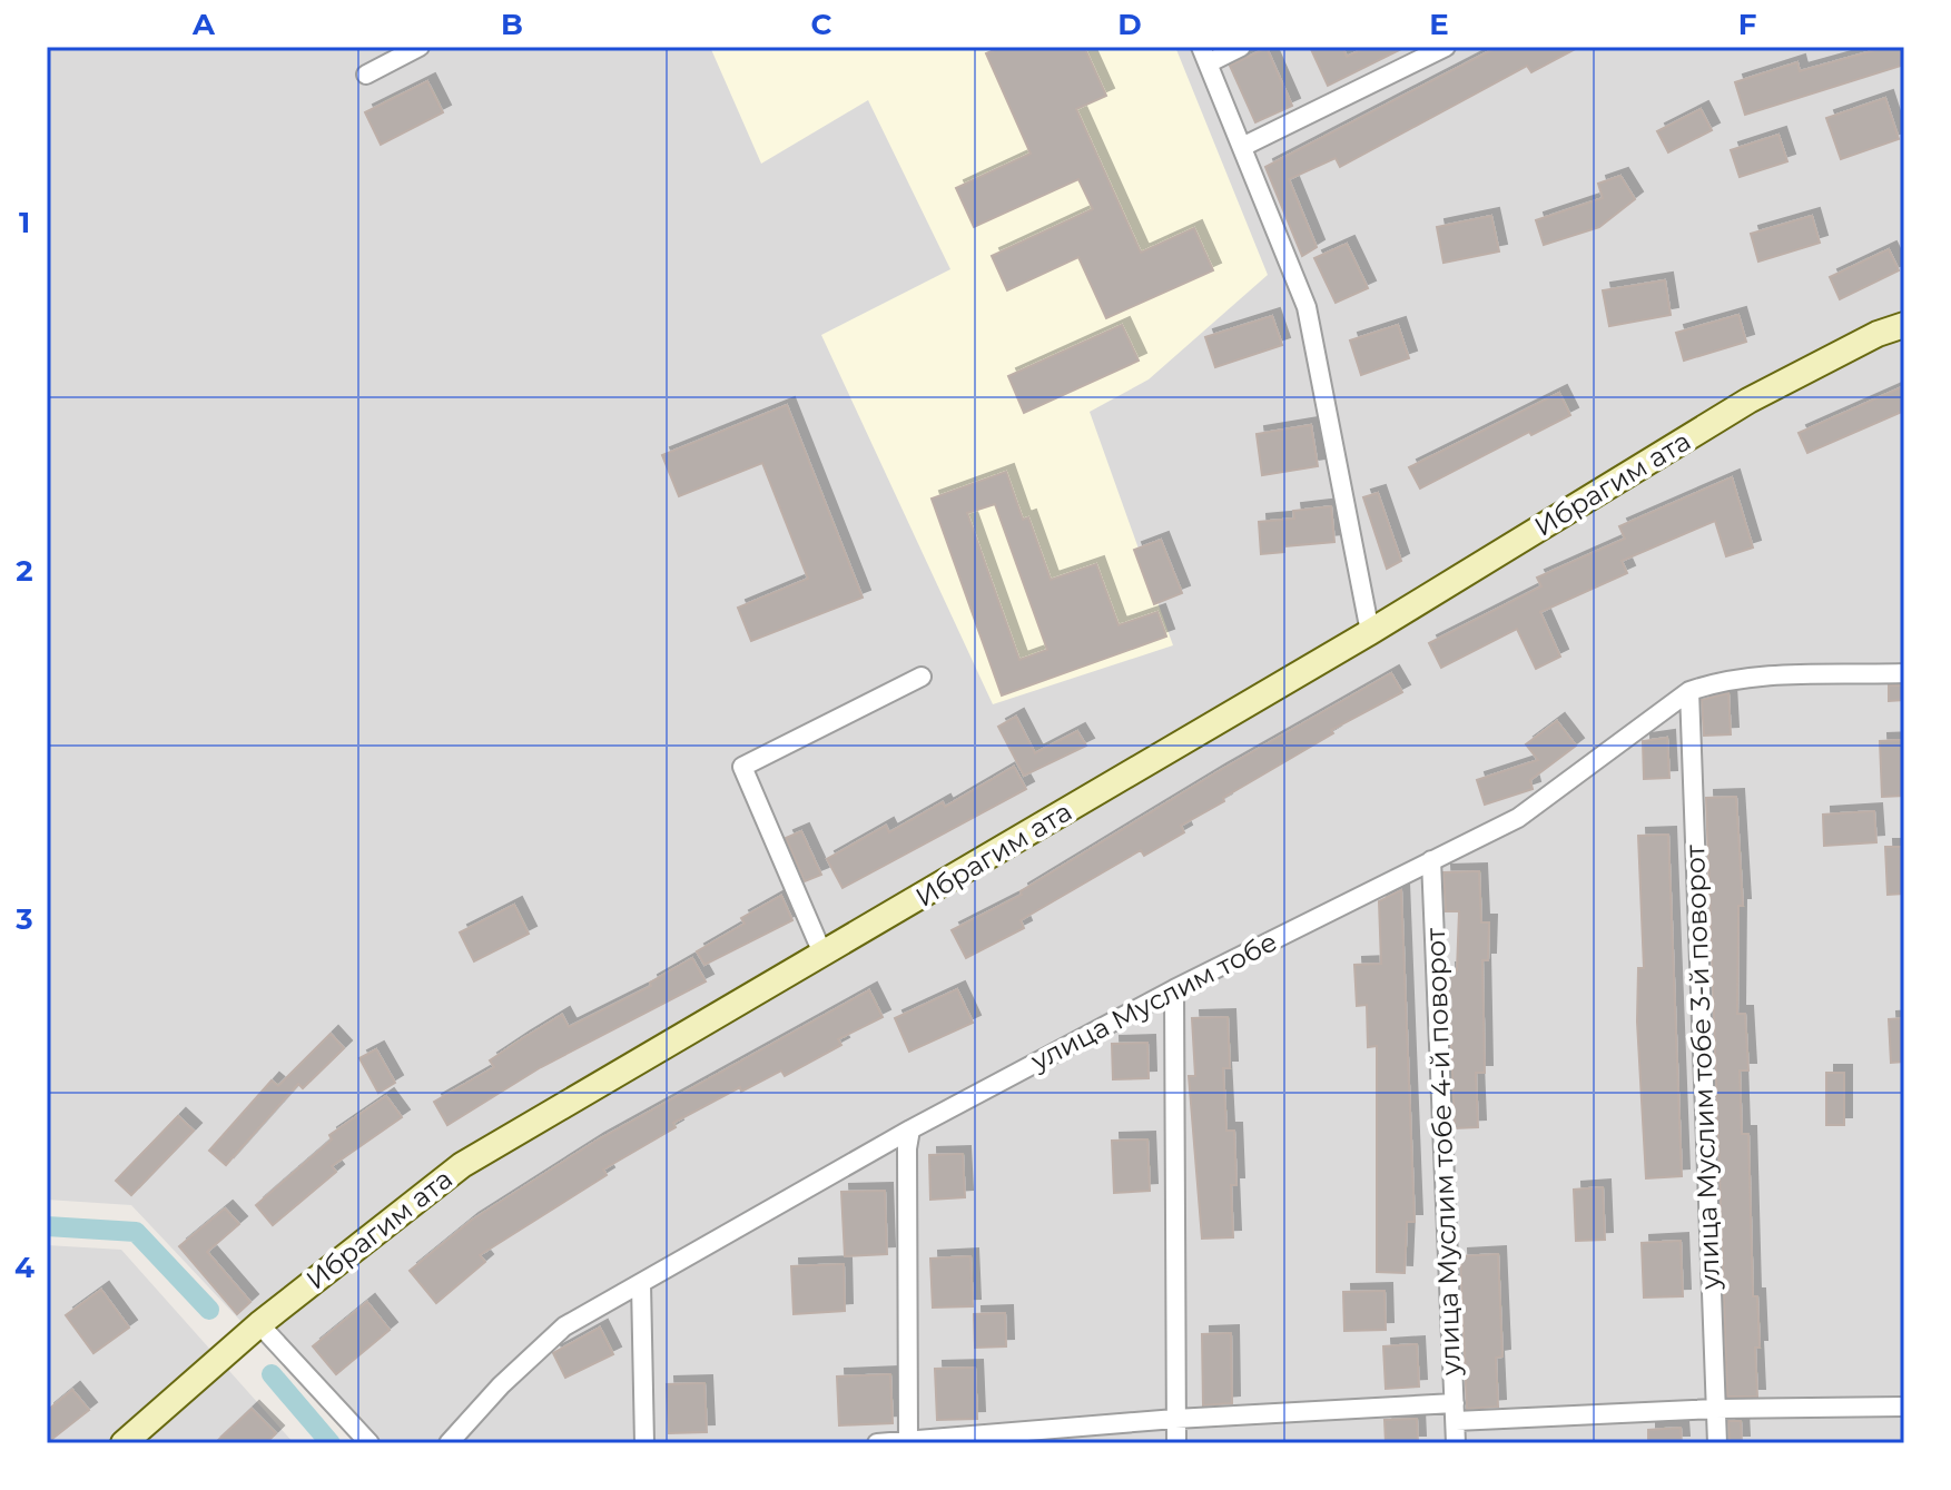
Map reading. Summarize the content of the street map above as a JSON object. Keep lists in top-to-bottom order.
{
  "streets": {
    "street": [
      "Ибрагим ата",
      "улица Муслим тобе",
      "улица Муслим тобе 3-й поворот",
      "улица Муслим тобе 4-й поворот"
    ]
  },
  "crossings": [
    ["улица Муслим тобе", "улица Муслим тобе 3-й поворот"],
    ["улица Муслим тобе", "улица Муслим тобе 4-й поворот"]
  ],
  "grid": {
    "columns": [
      "A",
      "B",
      "C",
      "D",
      "E",
      "F"
    ],
    "rows": [
      "1",
      "2",
      "3",
      "4"
    ]
  }
}
